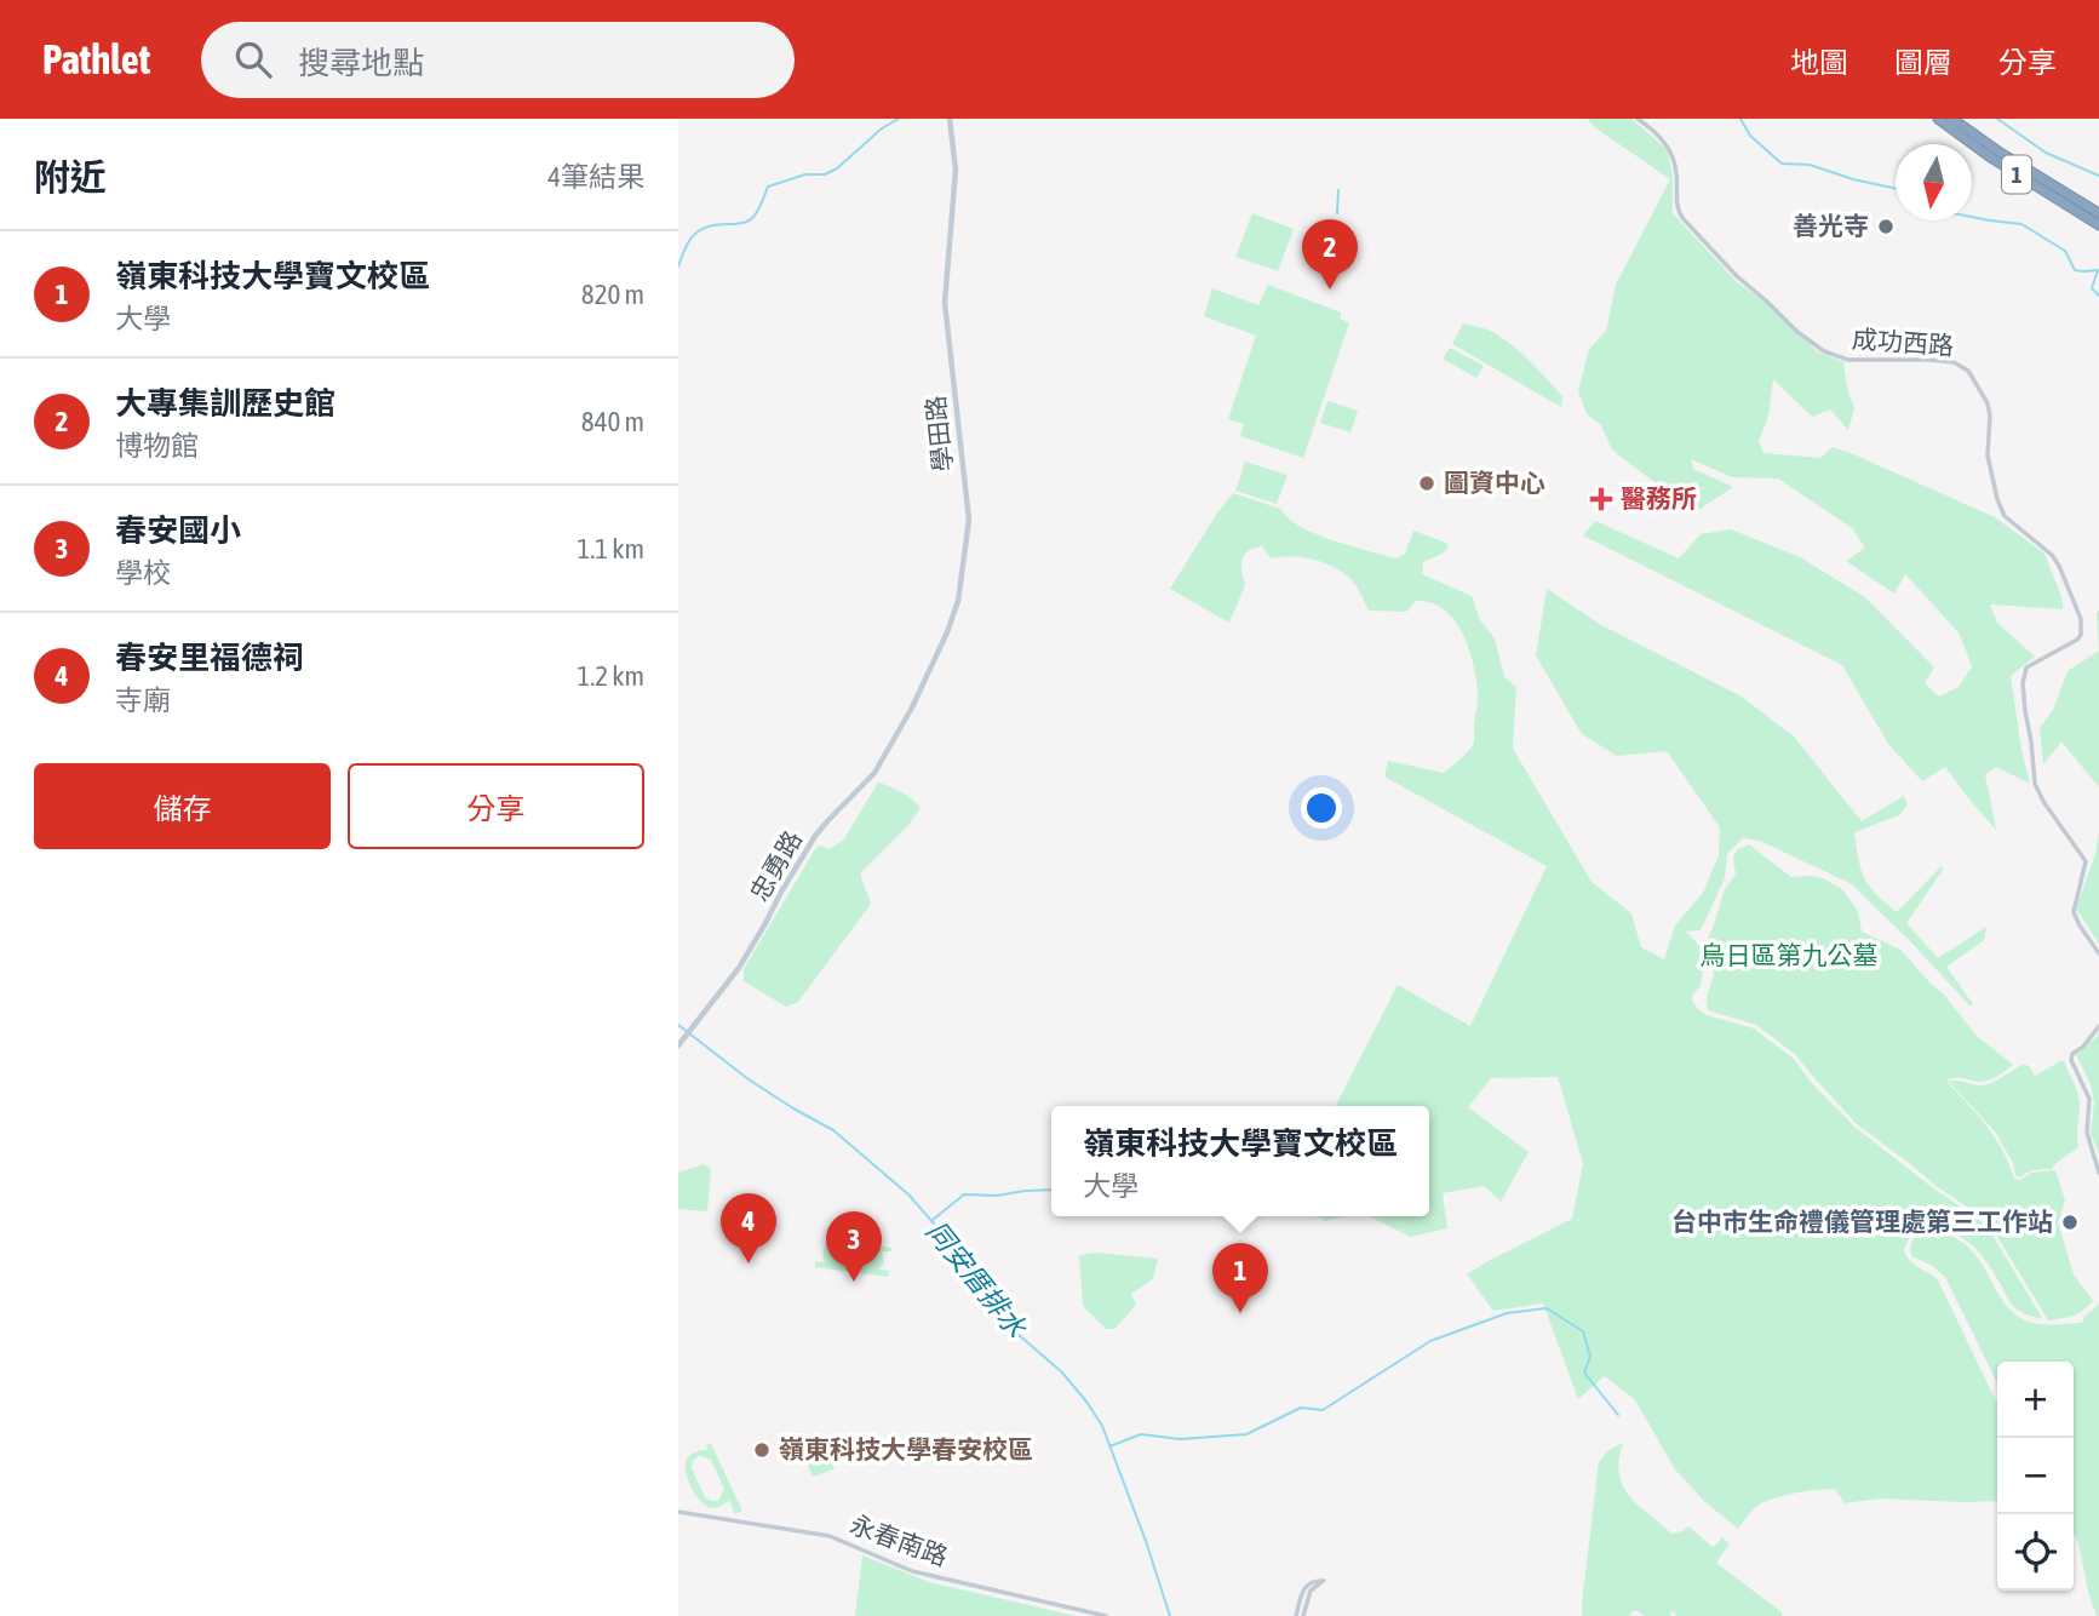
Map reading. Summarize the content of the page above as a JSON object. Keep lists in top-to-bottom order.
{
  "streets": {
    "highway": ["1"],
    "main road": ["學田路", "忠勇路"],
    "street": ["成功西路", "永春南路"]
  },
  "crossings": [
    ["學田路", "忠勇路"]
  ],
  "water": ["同安厝排水"],
  "parks": ["烏日區第九公墓"],
  "places": {
    "other": [
      "善光寺",
      "圖資中心",
      "台中市生命禮儀管理處第三工作站",
      "嶺東科技大學春安校區"
    ],
    "health": ["醫務所"]
  },
  "north": "bottom",
  "page": {
    "header": "Pathlet",
    "search": "搜尋地點",
    "nav": ["地圖", "圖層", "分享"],
    "heading": ["附近", "4筆結果"],
    "pins": [
      "2",
      "4",
      "3",
      "1"
    ],
    "list": [
      {
        "mark": "1",
        "name": "嶺東科技大學寶文校區",
        "note": "大學",
        "value": "820 m"
      },
      {
        "mark": "2",
        "name": "大專集訓歷史館",
        "note": "博物館",
        "value": "840 m"
      },
      {
        "mark": "3",
        "name": "春安國小",
        "note": "學校",
        "value": "1.1 km"
      },
      {
        "mark": "4",
        "name": "春安里福德祠",
        "note": "寺廟",
        "value": "1.2 km"
      }
    ],
    "buttons": ["儲存", "分享"],
    "popup": ["嶺東科技大學寶文校區", "大學"],
    "map_buttons": ["+", "−"]
  }
}
